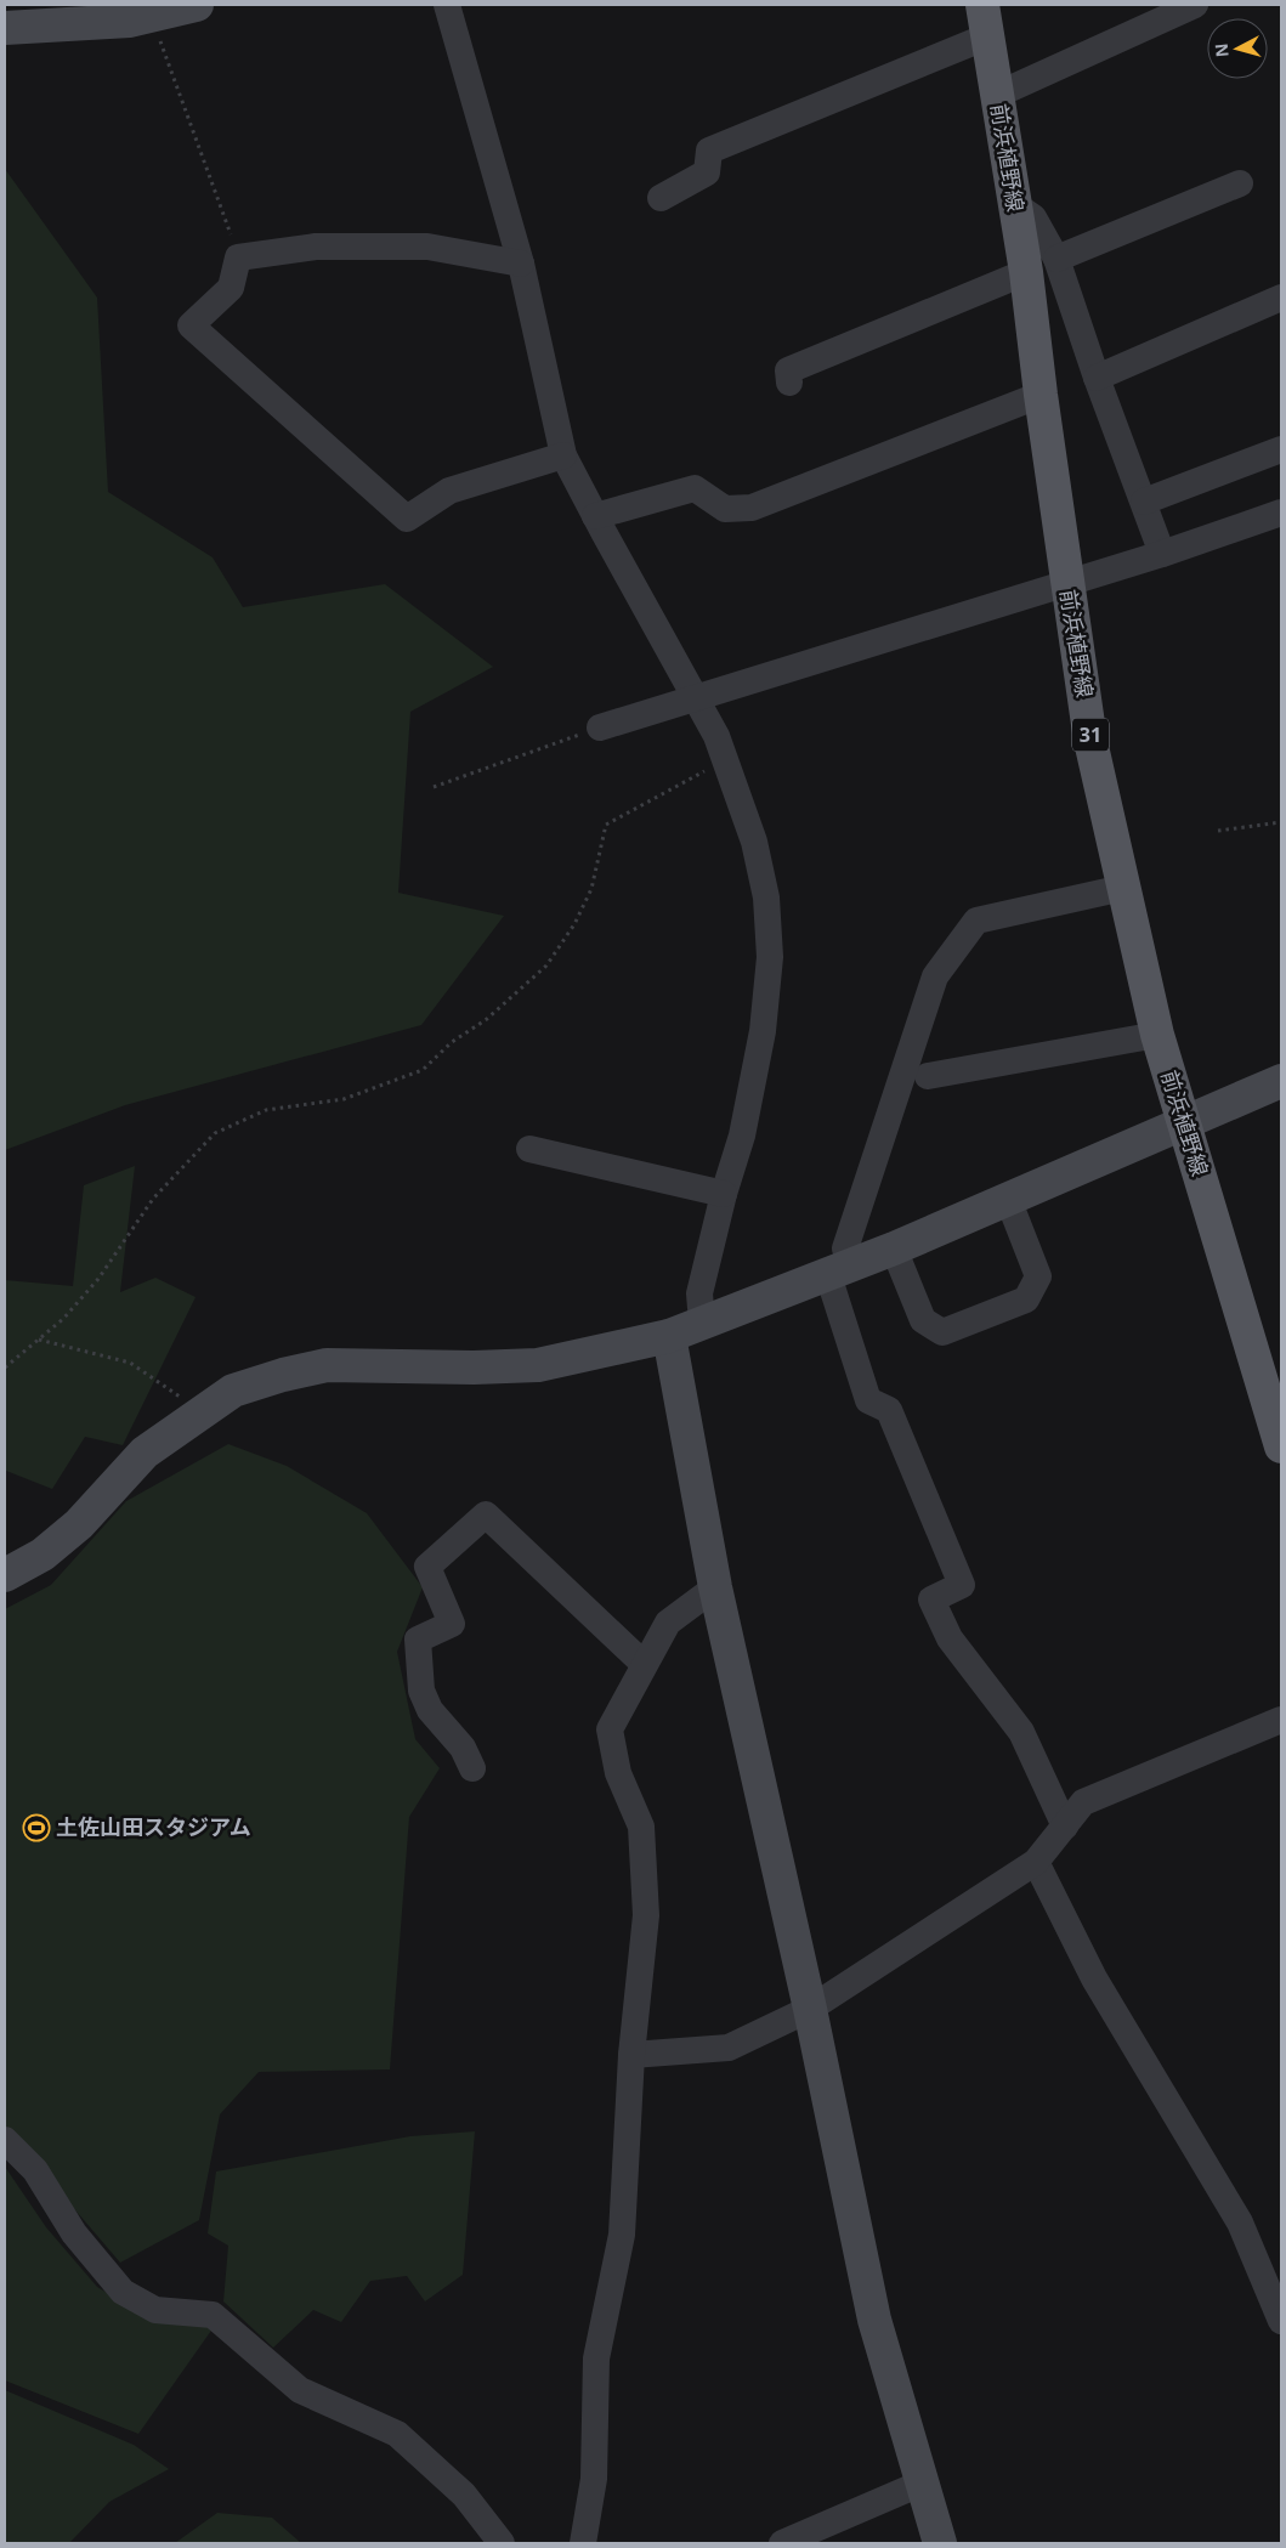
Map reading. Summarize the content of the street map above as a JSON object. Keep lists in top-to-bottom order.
{
  "streets": {
    "main road": ["前浜植野線", "31"]
  },
  "places": {
    "sports": ["土佐山田スタジアム"]
  },
  "north": "left"
}
